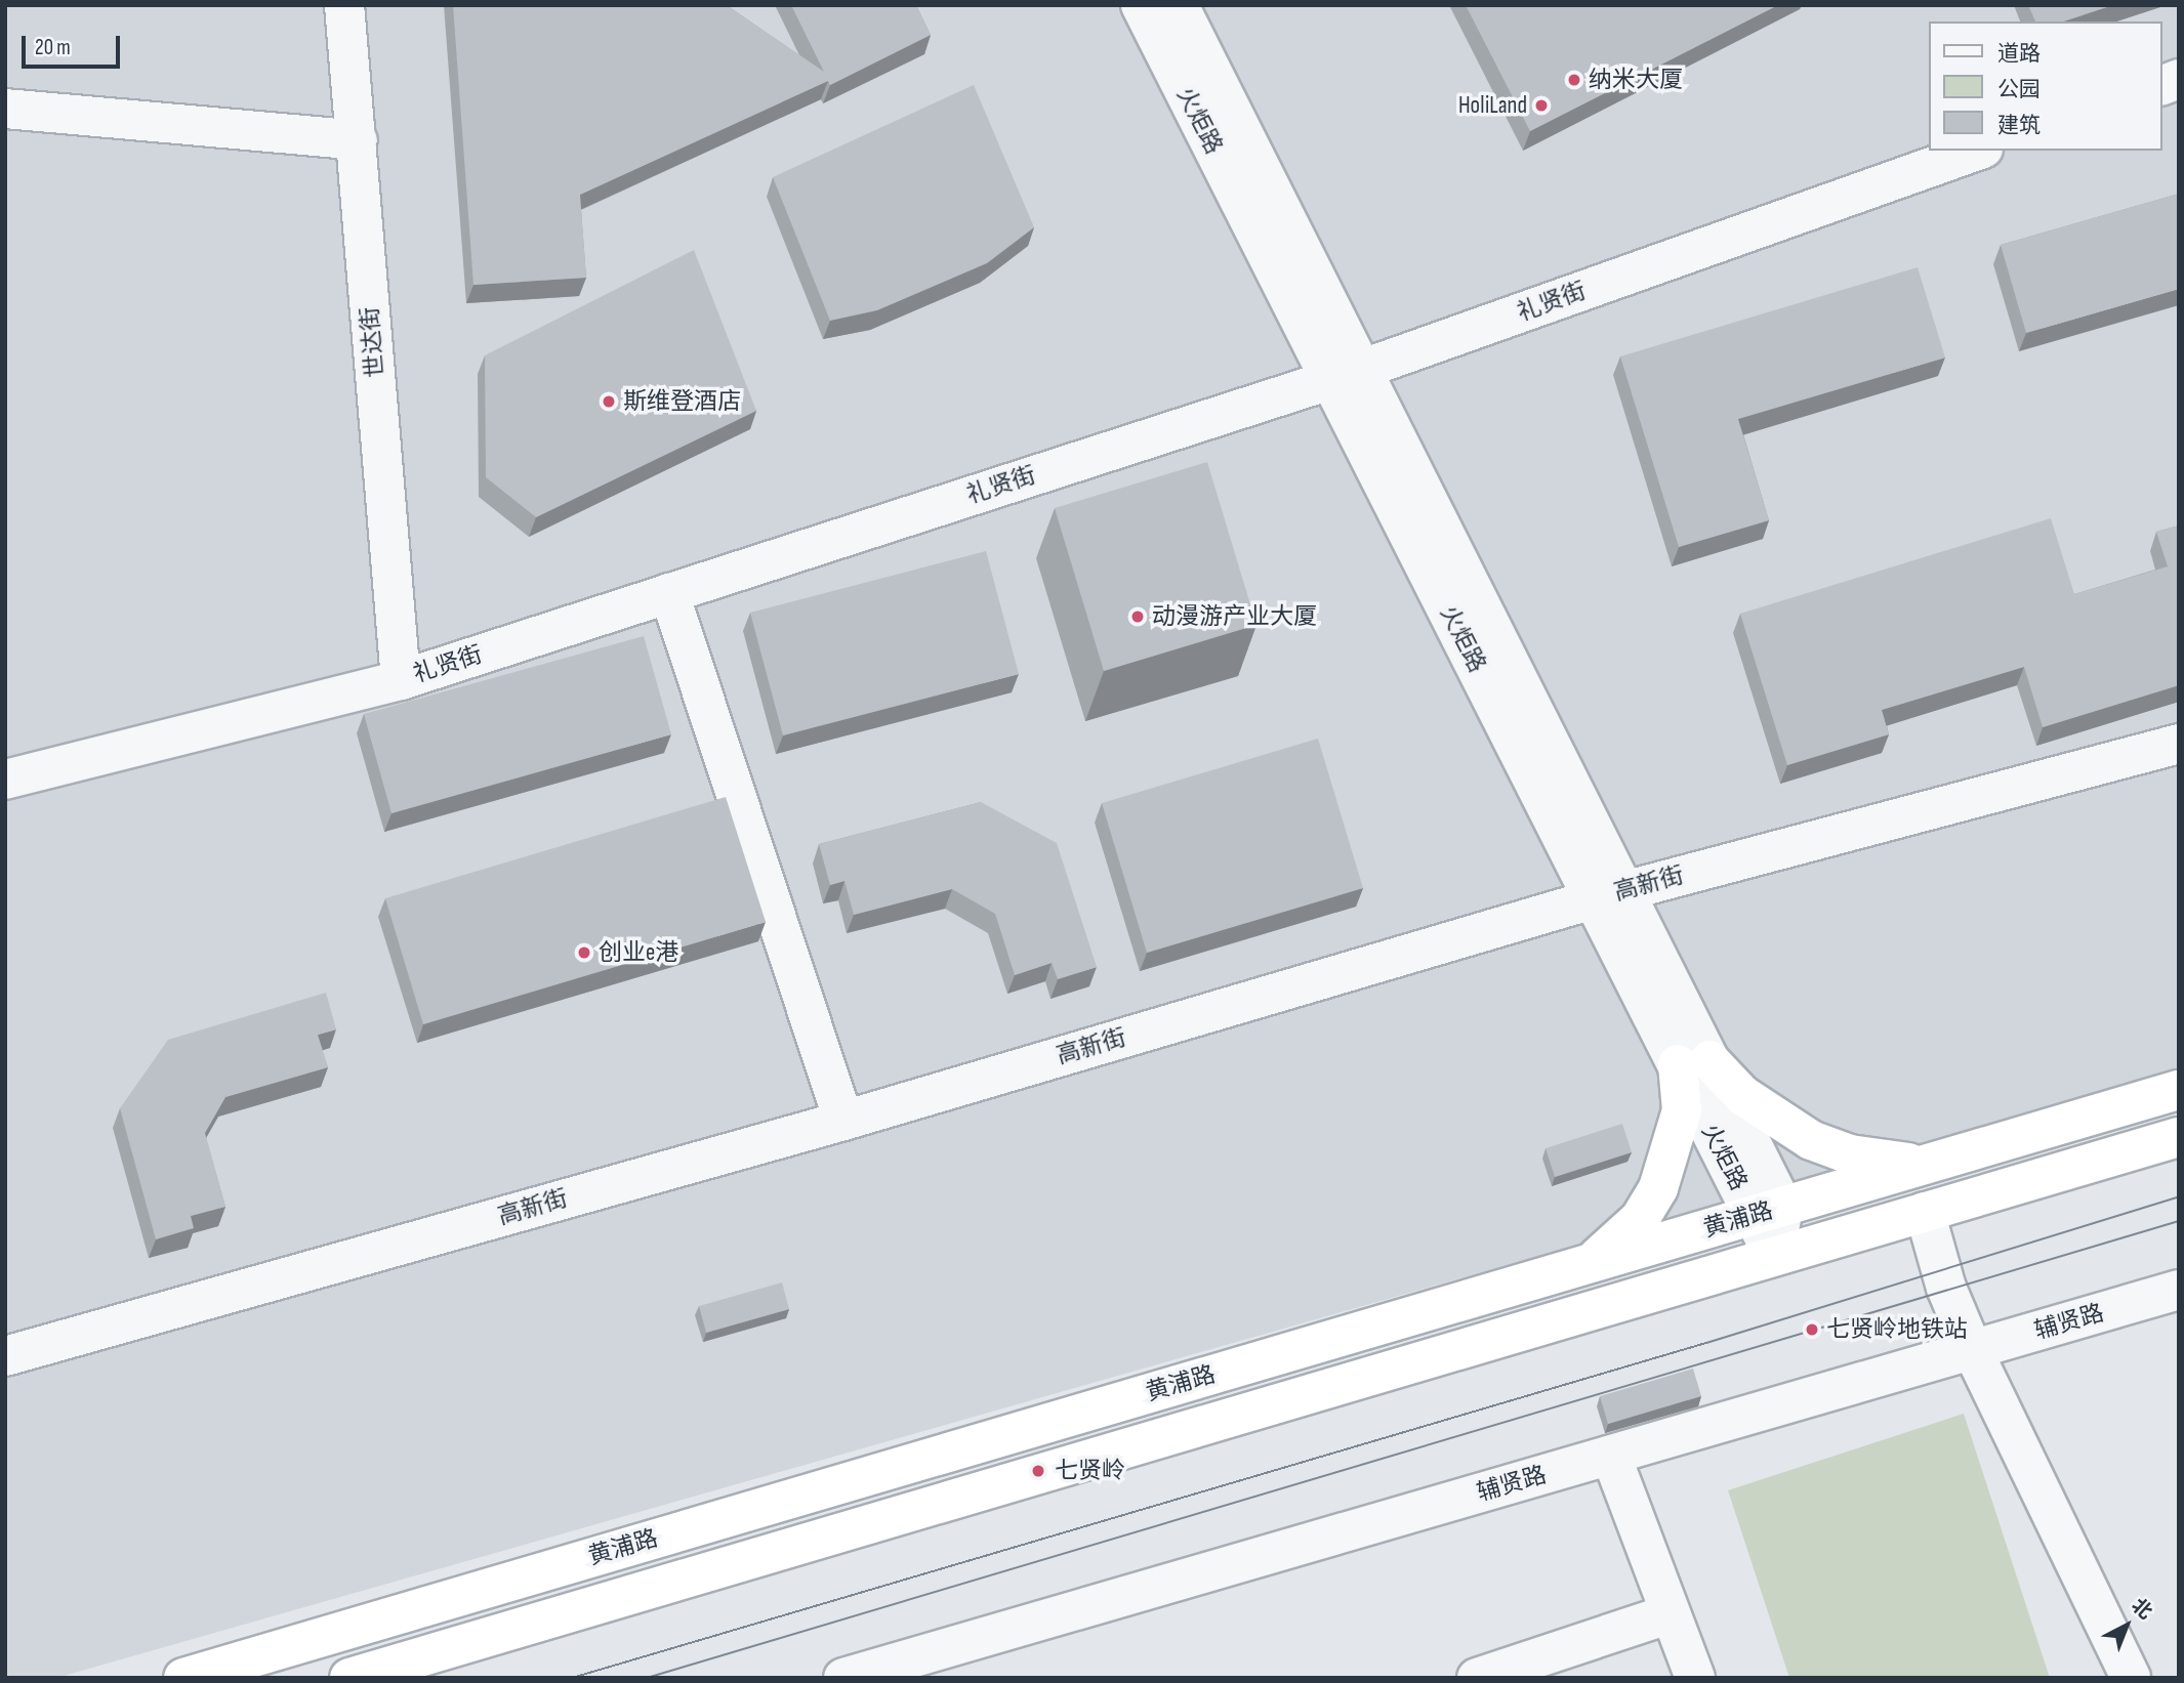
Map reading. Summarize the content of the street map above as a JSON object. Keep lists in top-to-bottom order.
{
  "streets": {
    "highway": ["黄浦路"],
    "street": [
      "火炬路",
      "礼贤街",
      "世达街",
      "高新街",
      "辅贤路"
    ]
  },
  "crossings": [
    ["火炬路", "礼贤街"],
    ["火炬路", "高新街"],
    ["火炬路", "黄浦路"],
    ["礼贤街", "世达街"]
  ],
  "places": [
    "纳米大厦",
    "HoliLand",
    "斯维登酒店",
    "动漫游产业大厦",
    "创业e港",
    "七贤岭地铁站",
    "七贤岭"
  ],
  "legend": ["道路", "公园", "建筑"],
  "scale_bar": "20 m",
  "north": "top right"
}
